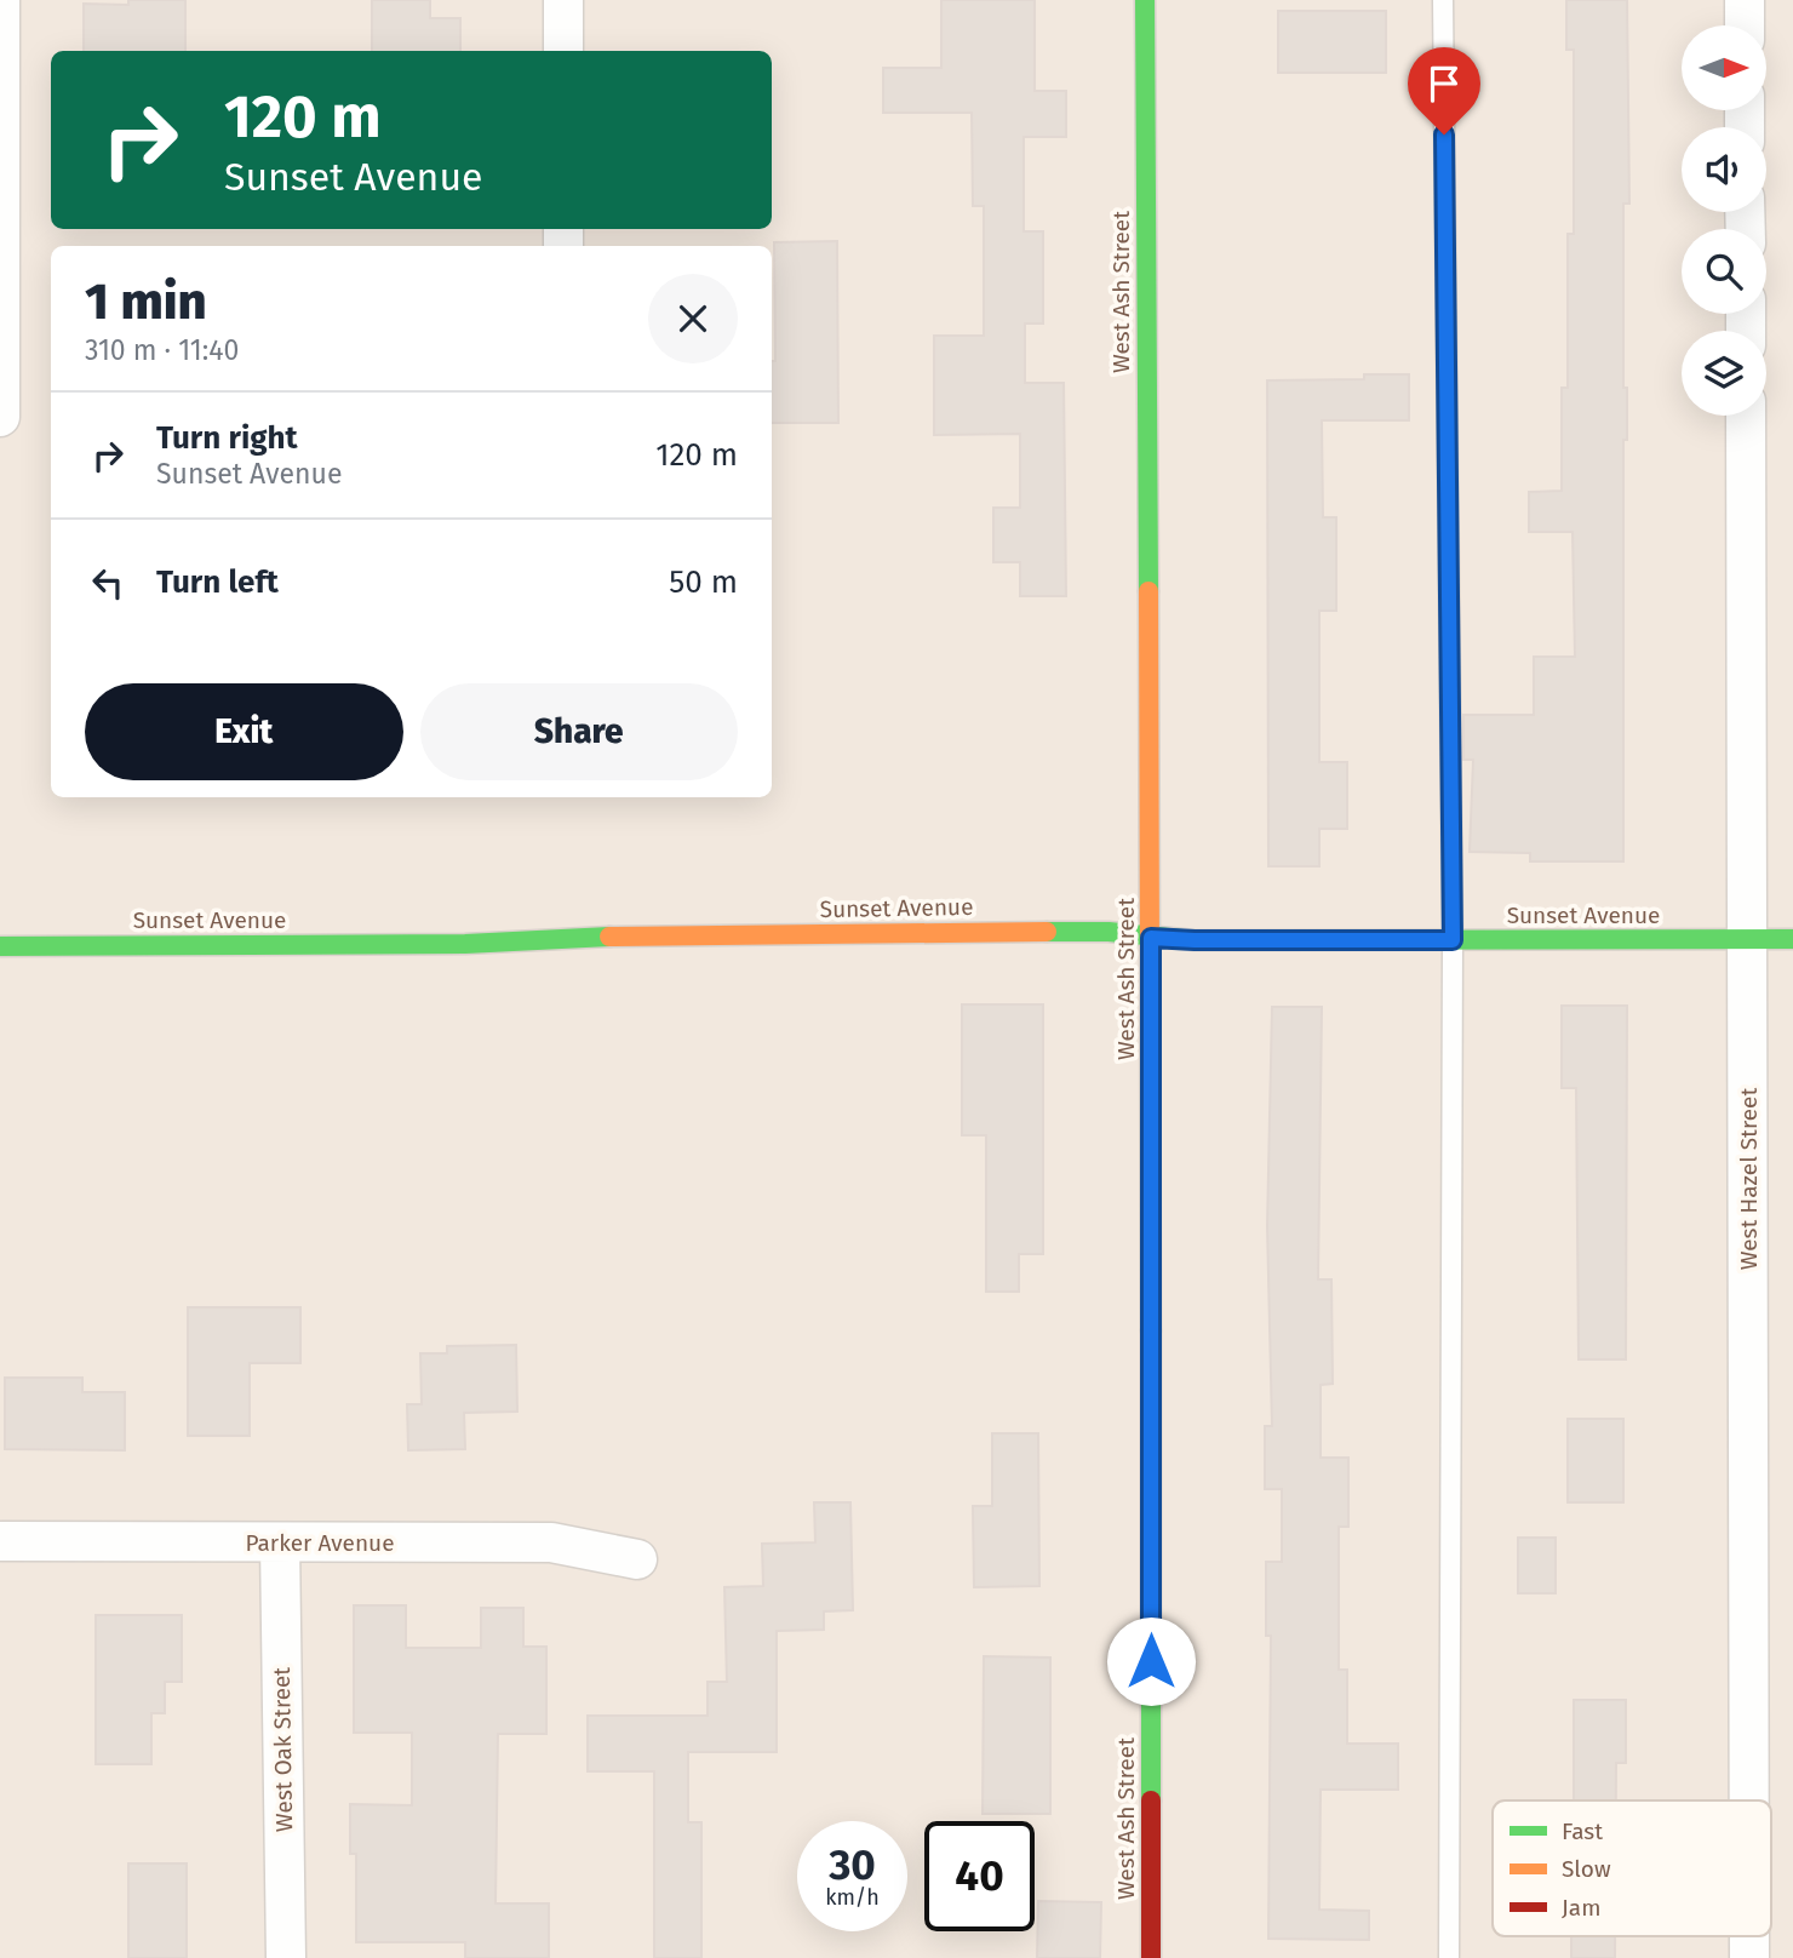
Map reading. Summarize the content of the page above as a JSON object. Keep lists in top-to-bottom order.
{
  "streets": {
    "street": [
      "West Ash Street",
      "Sunset Avenue",
      "West Hazel Street",
      "Parker Avenue",
      "West Oak Street"
    ]
  },
  "crossings": [
    ["West Ash Street", "Sunset Avenue"],
    ["Sunset Avenue", "West Hazel Street"],
    ["Parker Avenue", "West Oak Street"]
  ],
  "legend": ["Fast", "Slow", "Jam"],
  "north": "right",
  "page": {
    "turn": ["120 m", "Sunset Avenue"],
    "heading": ["1 min", "310 m · 11:40"],
    "list": [
      {
        "name": "Turn right",
        "note": "Sunset Avenue",
        "value": "120 m"
      },
      {
        "name": "Turn left",
        "value": "50 m"
      }
    ],
    "buttons": ["Exit", "Share"],
    "speed": "30 km/h",
    "limit": "40"
  }
}
